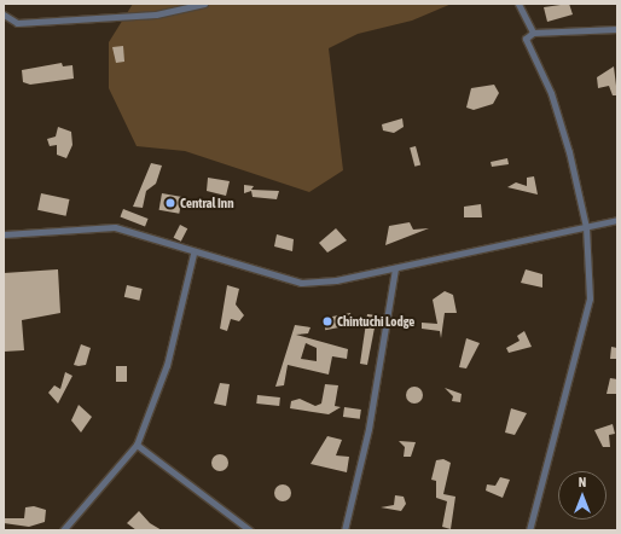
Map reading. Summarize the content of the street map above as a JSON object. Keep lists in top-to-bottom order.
{
  "places": ["Central Inn", "Chintuchi Lodge"],
  "north": "top"
}
